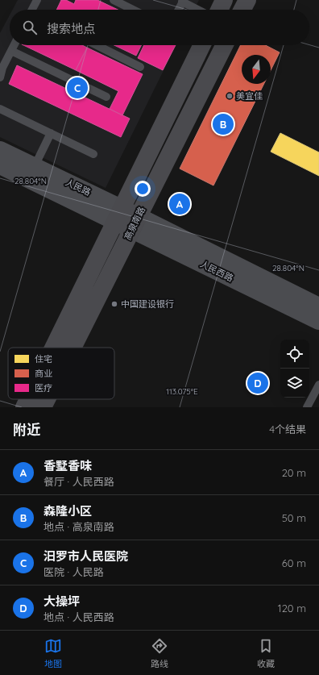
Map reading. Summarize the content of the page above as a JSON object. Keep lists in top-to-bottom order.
{
  "streets": {
    "main road": ["高泉南路"],
    "street": ["人民路", "人民西路"]
  },
  "crossings": [
    ["人民路", "高泉南路"],
    ["人民路", "人民西路"],
    ["高泉南路", "人民西路"]
  ],
  "places": ["美宜佳", "中国建设银行"],
  "legend": ["住宅", "商业", "医疗"],
  "north": "bottom",
  "page": {
    "search": "搜索地点",
    "pins": [
      "C",
      "B",
      "A",
      "D"
    ],
    "heading": ["附近", "4个结果"],
    "list": [
      {
        "mark": "A",
        "name": "香墅香味",
        "note": "餐厅 · 人民西路",
        "value": "20 m"
      },
      {
        "mark": "B",
        "name": "森隆小区",
        "note": "地点 · 高泉南路",
        "value": "50 m"
      },
      {
        "mark": "C",
        "name": "汨罗市人民医院",
        "note": "医院 · 人民路",
        "value": "60 m"
      },
      {
        "mark": "D",
        "name": "大操坪",
        "note": "地点 · 人民西路",
        "value": "120 m"
      }
    ],
    "nav": ["地图", "路线", "收藏"]
  },
  "coordinates": ["28.804°N", "113.075°E"]
}
